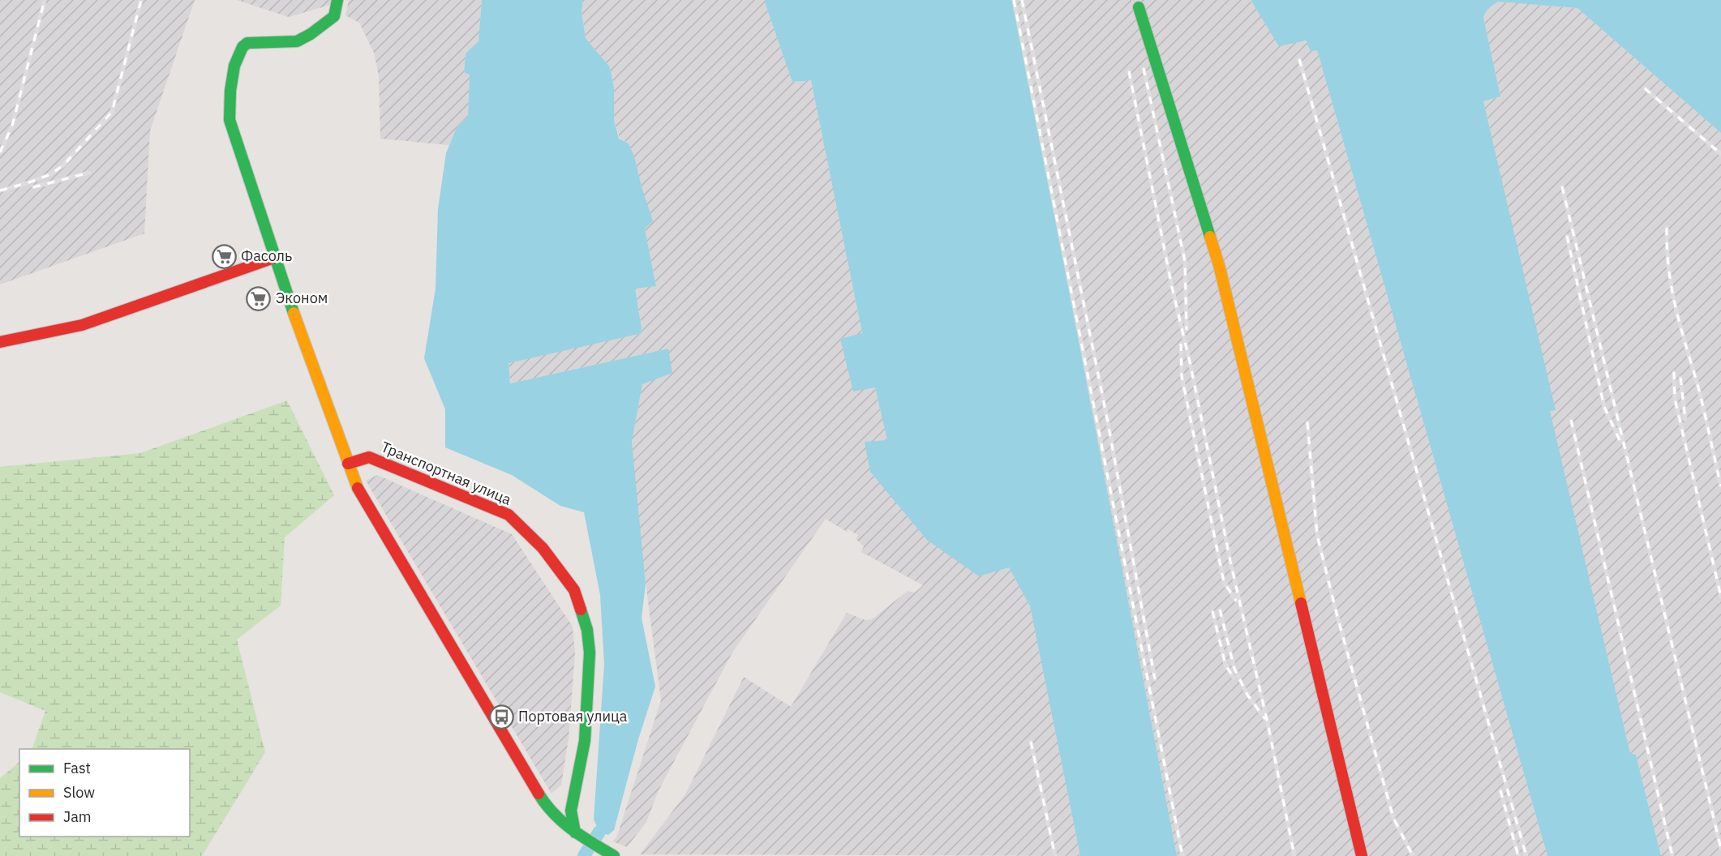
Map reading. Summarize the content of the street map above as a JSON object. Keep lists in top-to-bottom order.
{
  "streets": {
    "street": ["Транспортная улица"]
  },
  "places": {
    "supermarket": ["Фасоль", "Эконом"],
    "bus stop": ["Портовая улица"]
  },
  "legend": ["Fast", "Slow", "Jam"]
}
